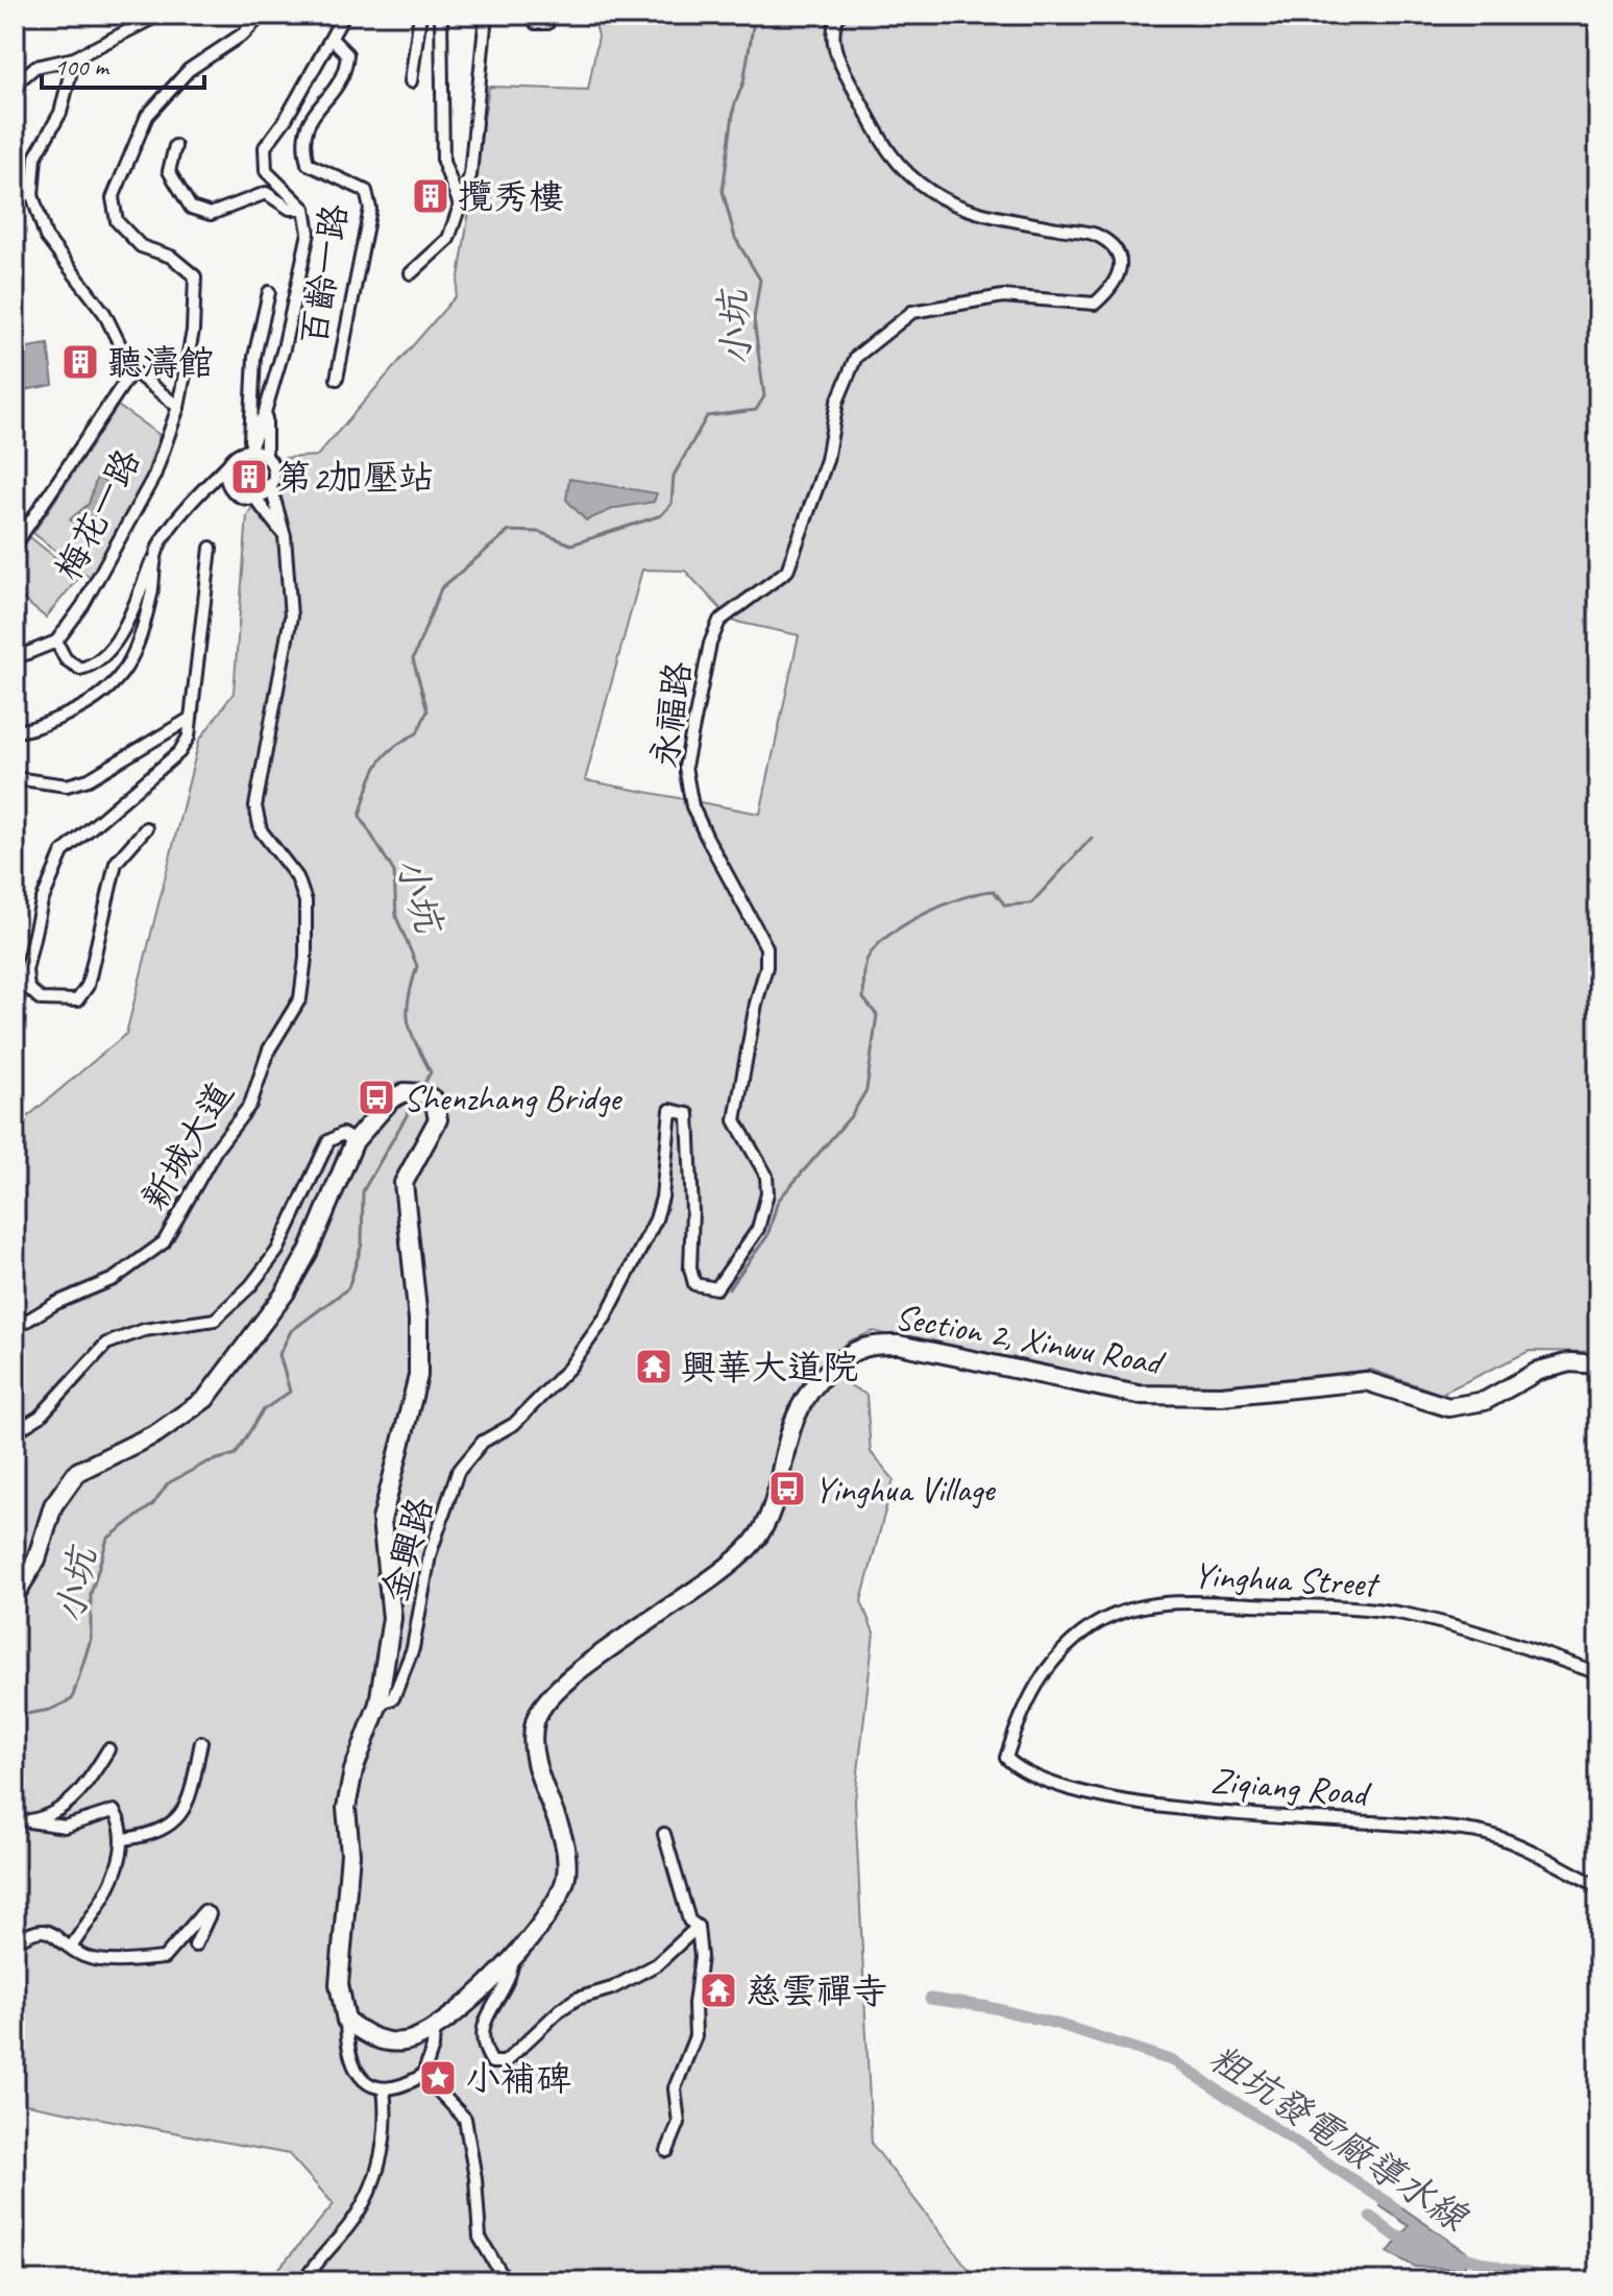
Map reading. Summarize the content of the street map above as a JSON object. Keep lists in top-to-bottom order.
{
  "streets": {
    "main road": ["Section 2, Xinwu Road"],
    "street": [
      "百齡一路",
      "梅花一路",
      "永福路",
      "新城大道",
      "金興路",
      "Yinghua Street",
      "Ziqiang Road"
    ]
  },
  "crossings": [
    ["永福路", "金興路"],
    ["Yinghua Street", "Ziqiang Road"]
  ],
  "water": ["小坑", "粗坑發電廠導水線"],
  "places": {
    "building": ["攬秀樓", "聽濤館", "第2加壓站"],
    "bus stop": ["Shenzhang Bridge", "Yinghua Village"],
    "temple": ["興華大道院", "慈雲禪寺"],
    "place": ["小補碑"]
  },
  "scale_bar": "100 m"
}
